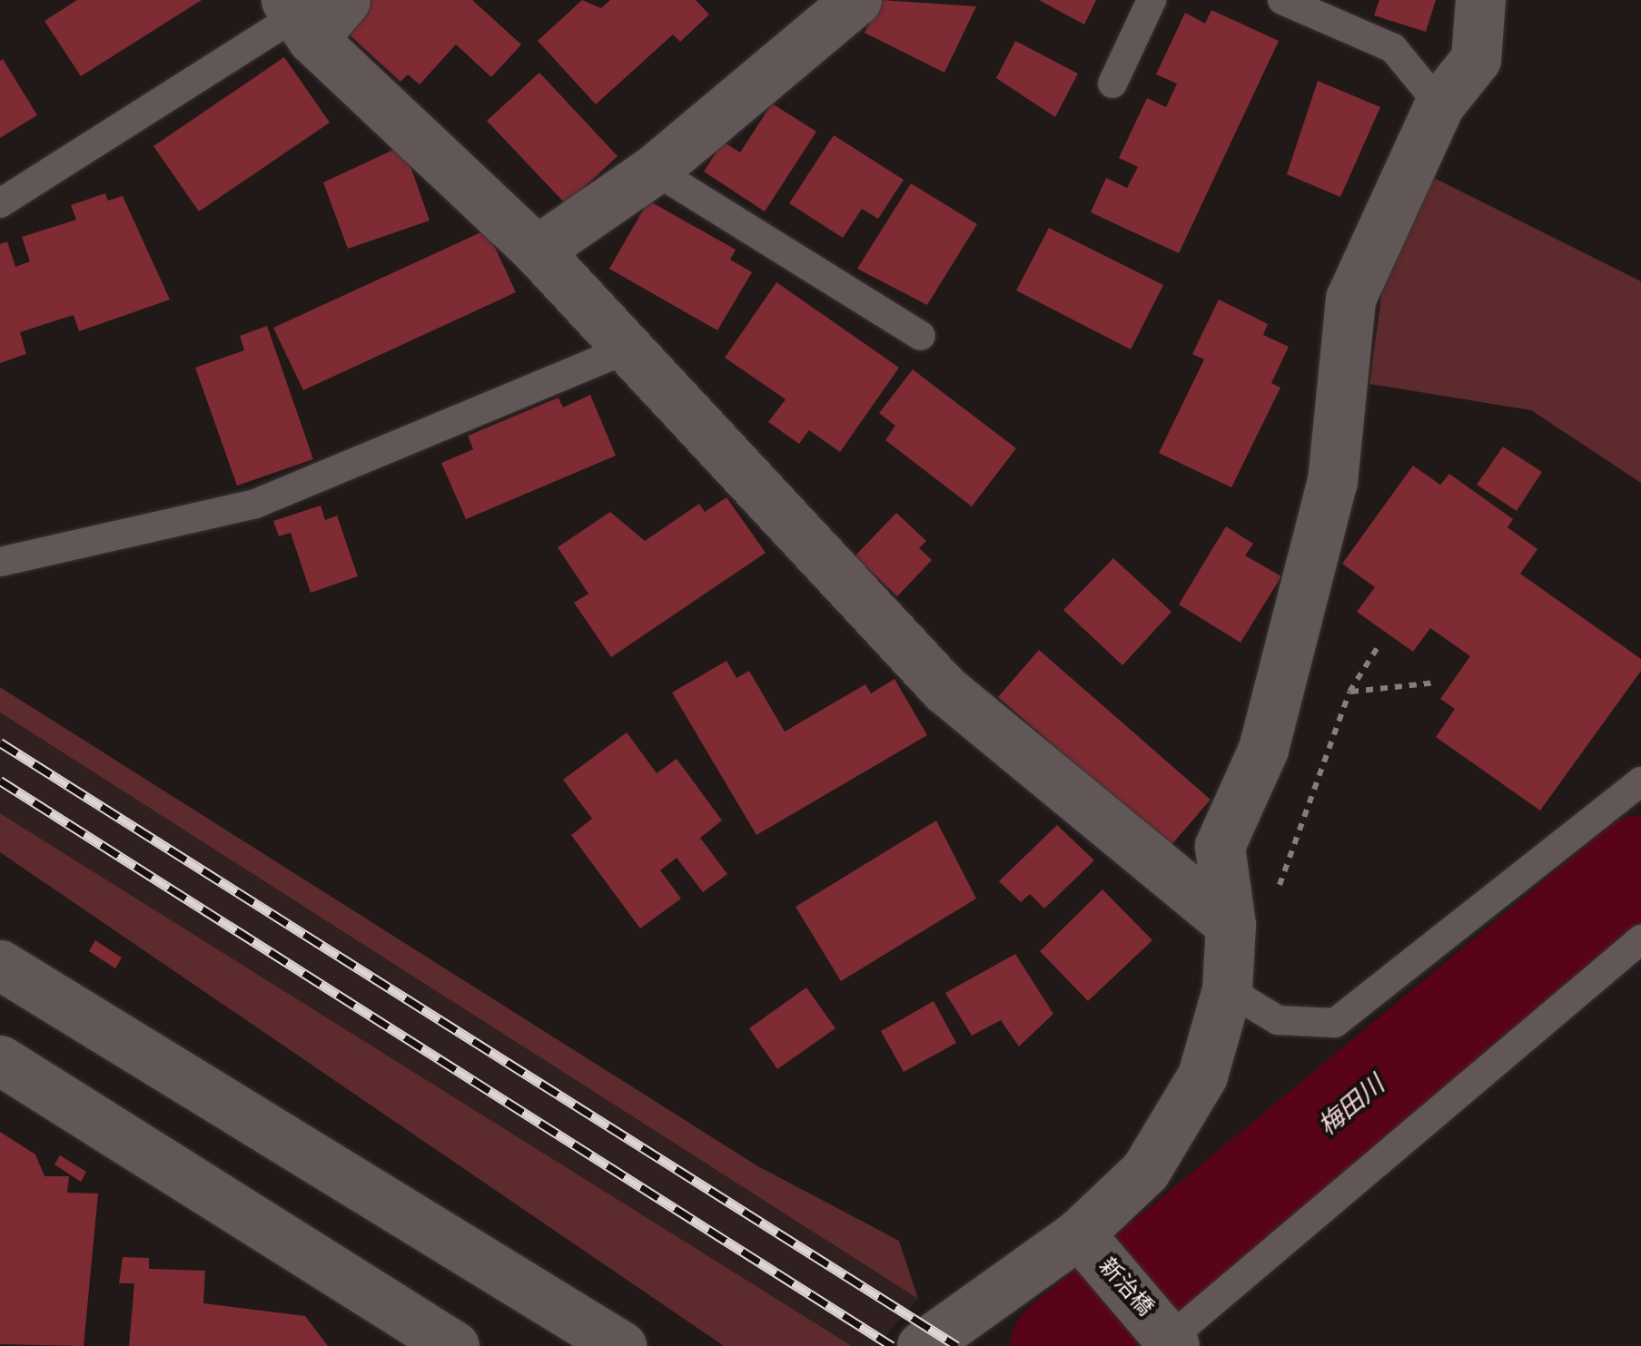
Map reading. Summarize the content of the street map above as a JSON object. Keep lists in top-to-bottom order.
{
  "streets": {
    "street": ["新治橋"]
  },
  "water": ["梅田川"]
}
